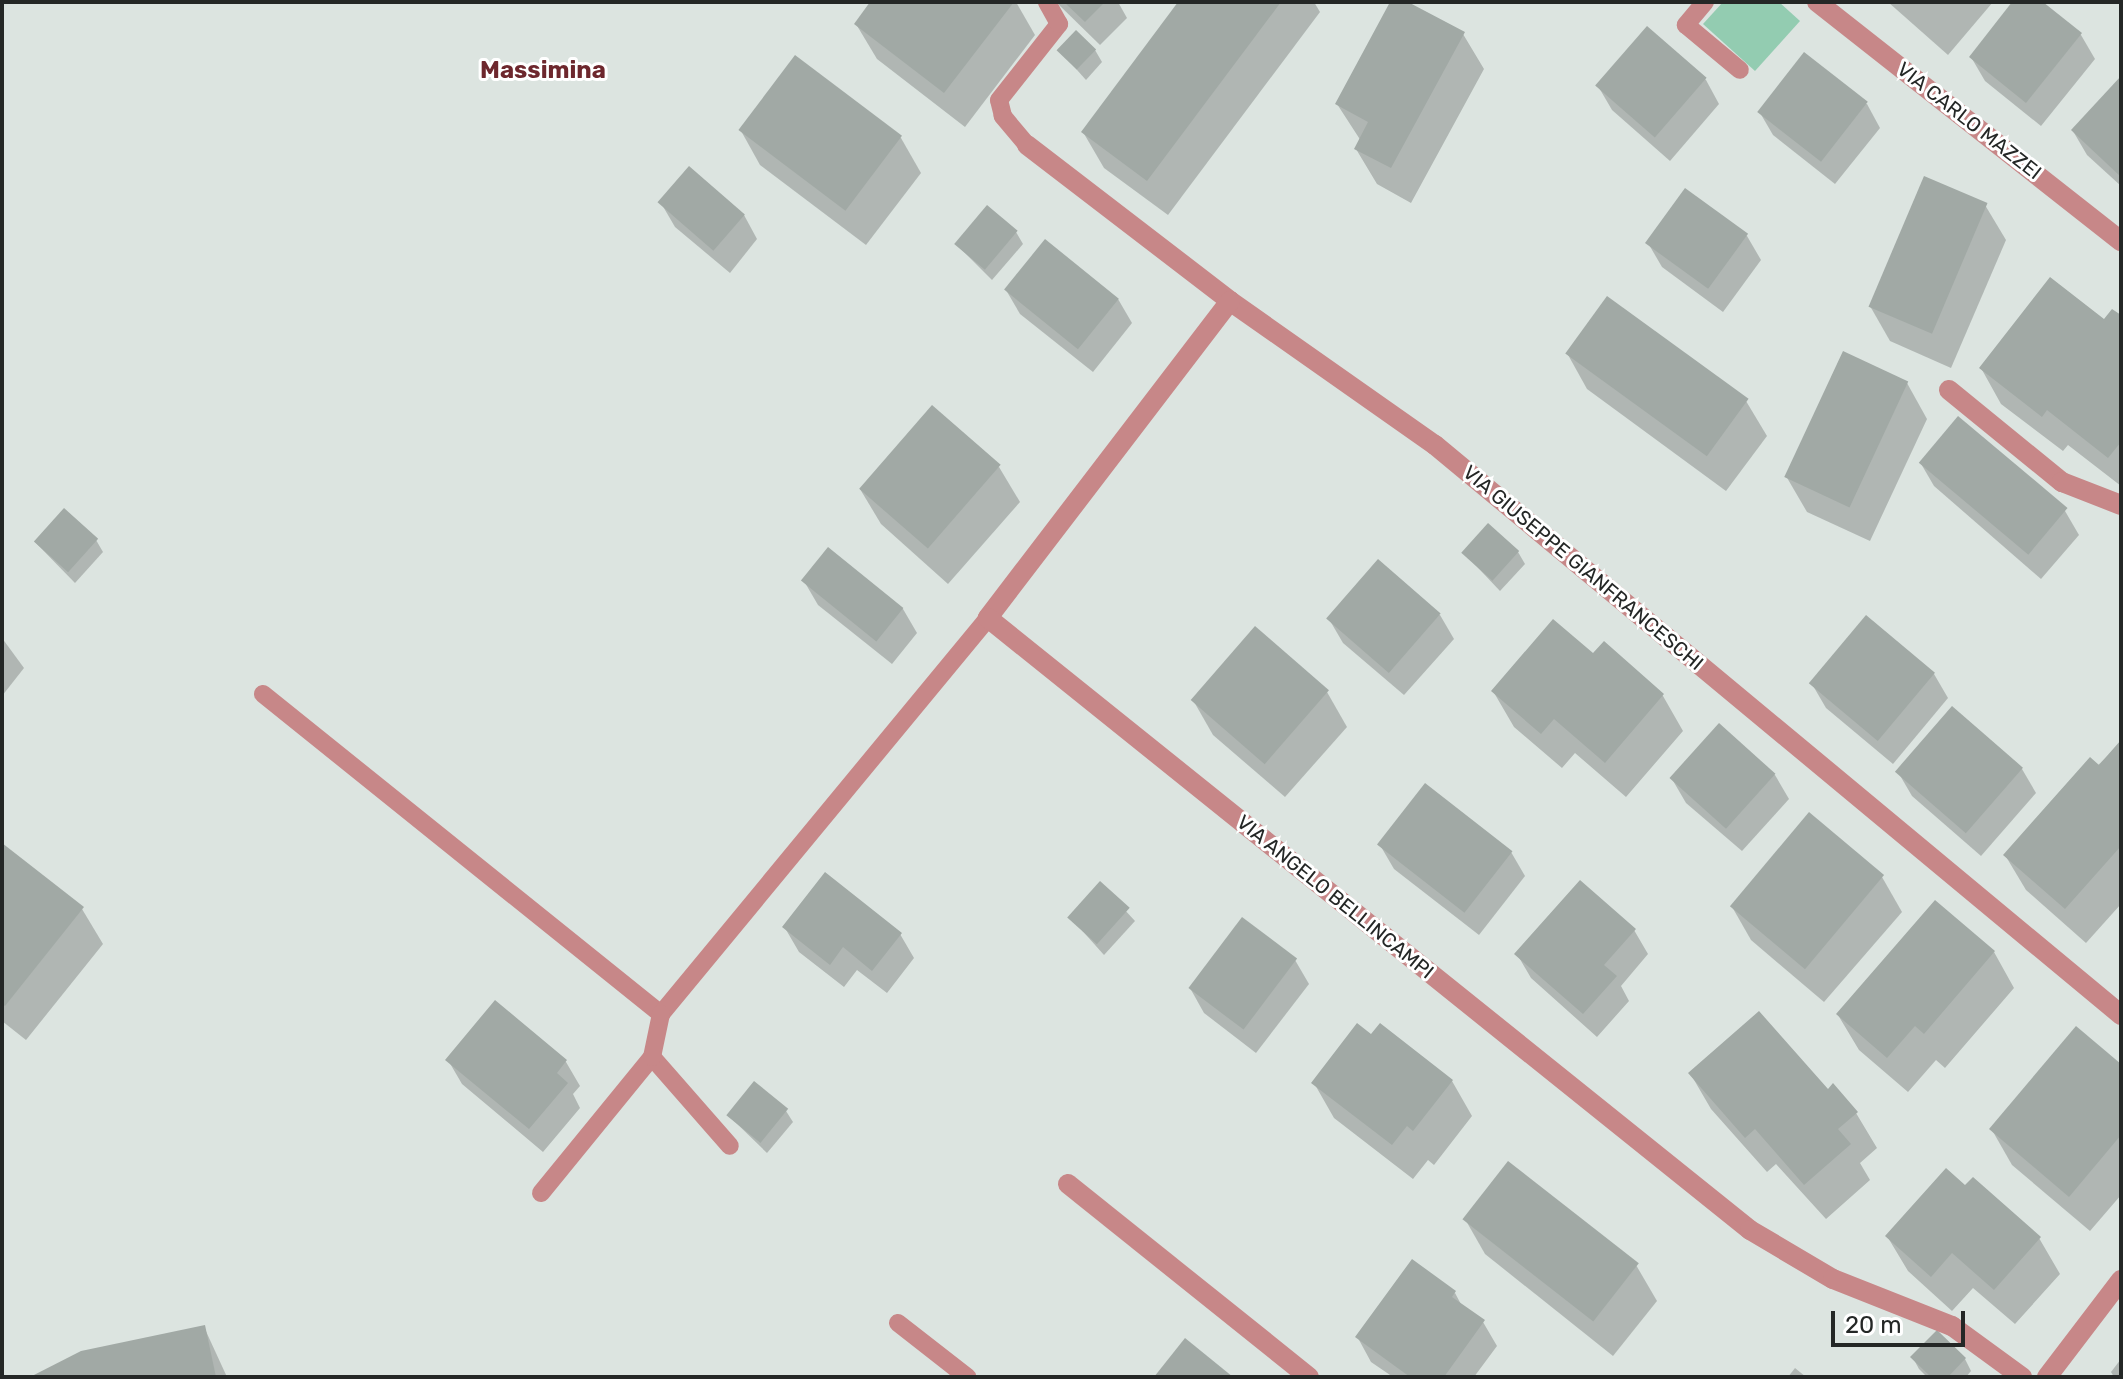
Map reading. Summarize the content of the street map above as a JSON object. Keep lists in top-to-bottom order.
{
  "streets": {
    "street": ["VIA CARLO MAZZEI", "VIA GIUSEPPE GIANFRANCESCHI", "VIA ANGELO BELLINCAMPI"]
  },
  "districts": ["Massimina"],
  "scale_bar": "20 m"
}
